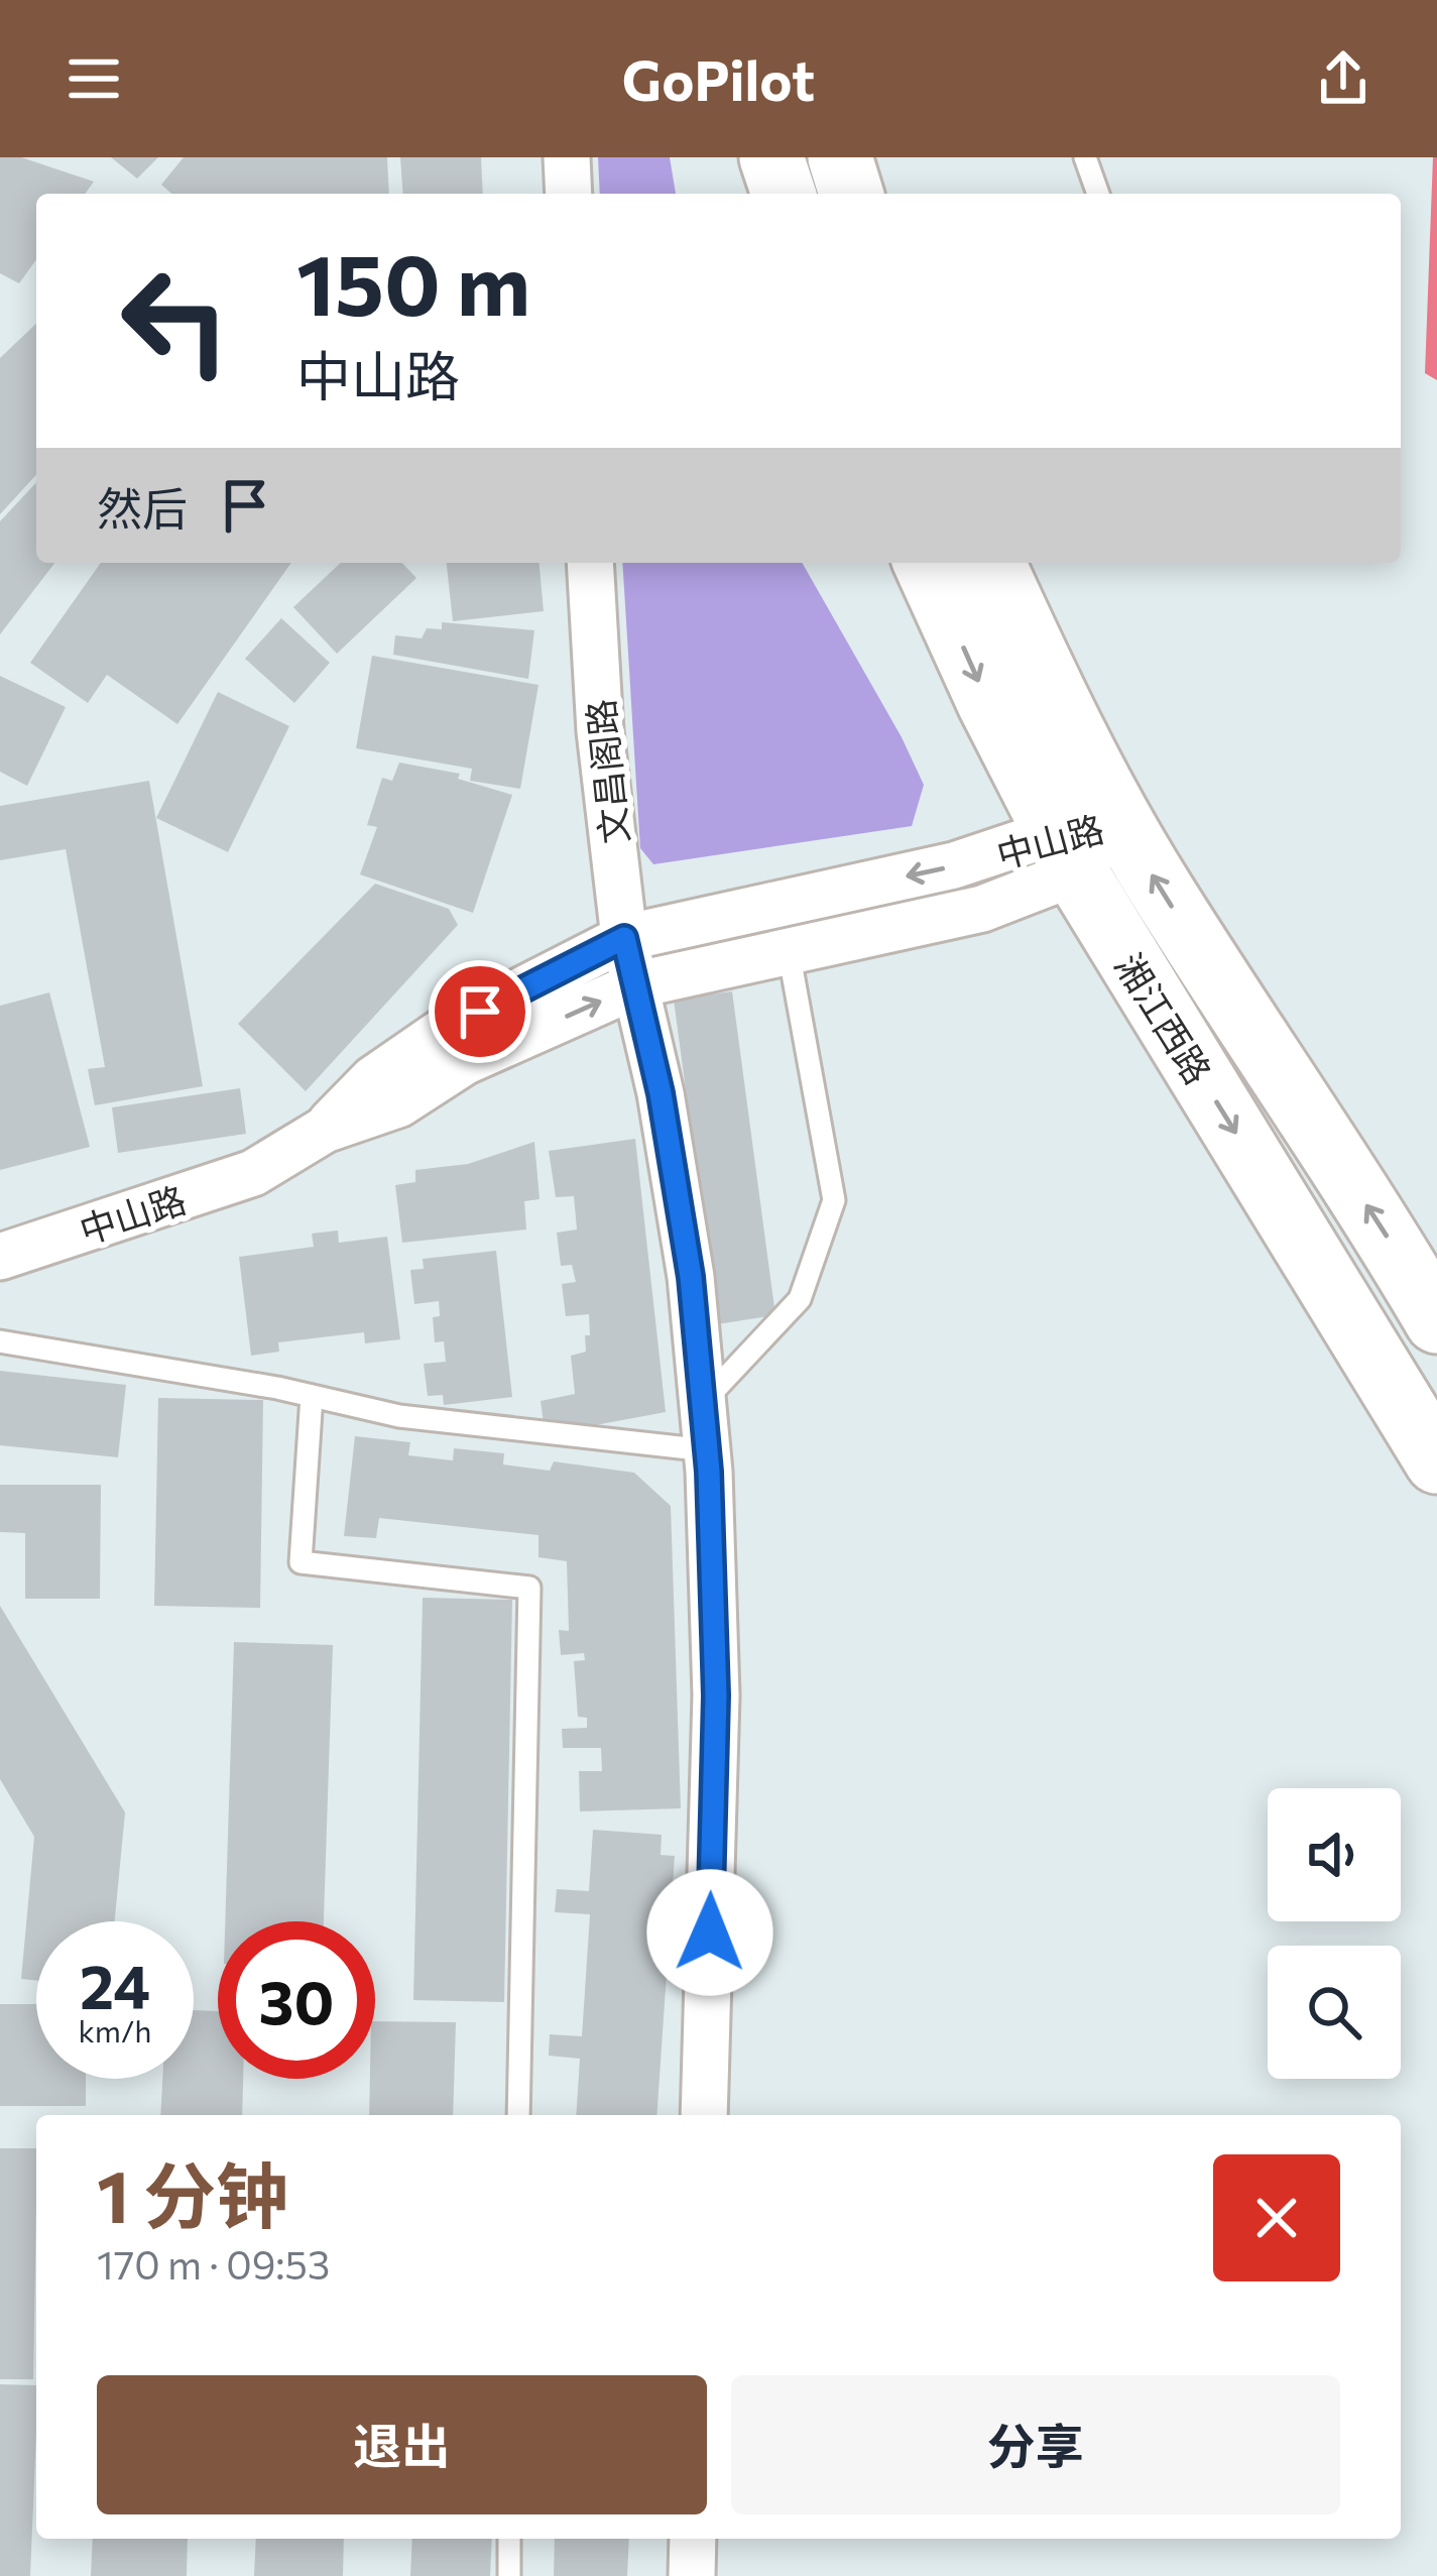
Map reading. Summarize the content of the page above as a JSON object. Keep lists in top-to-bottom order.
{
  "streets": {
    "main road": ["湘江西路"],
    "street": ["文昌阁路", "中山路"]
  },
  "crossings": [
    ["文昌阁路", "中山路"],
    ["中山路", "湘江西路"]
  ],
  "page": {
    "header": "GoPilot",
    "turn": ["150 m", "中山路"],
    "then": "然后",
    "speed": "24 km/h",
    "limit": "30",
    "heading": ["1 分钟", "170 m · 09:53"],
    "buttons": ["退出", "分享"]
  }
}
